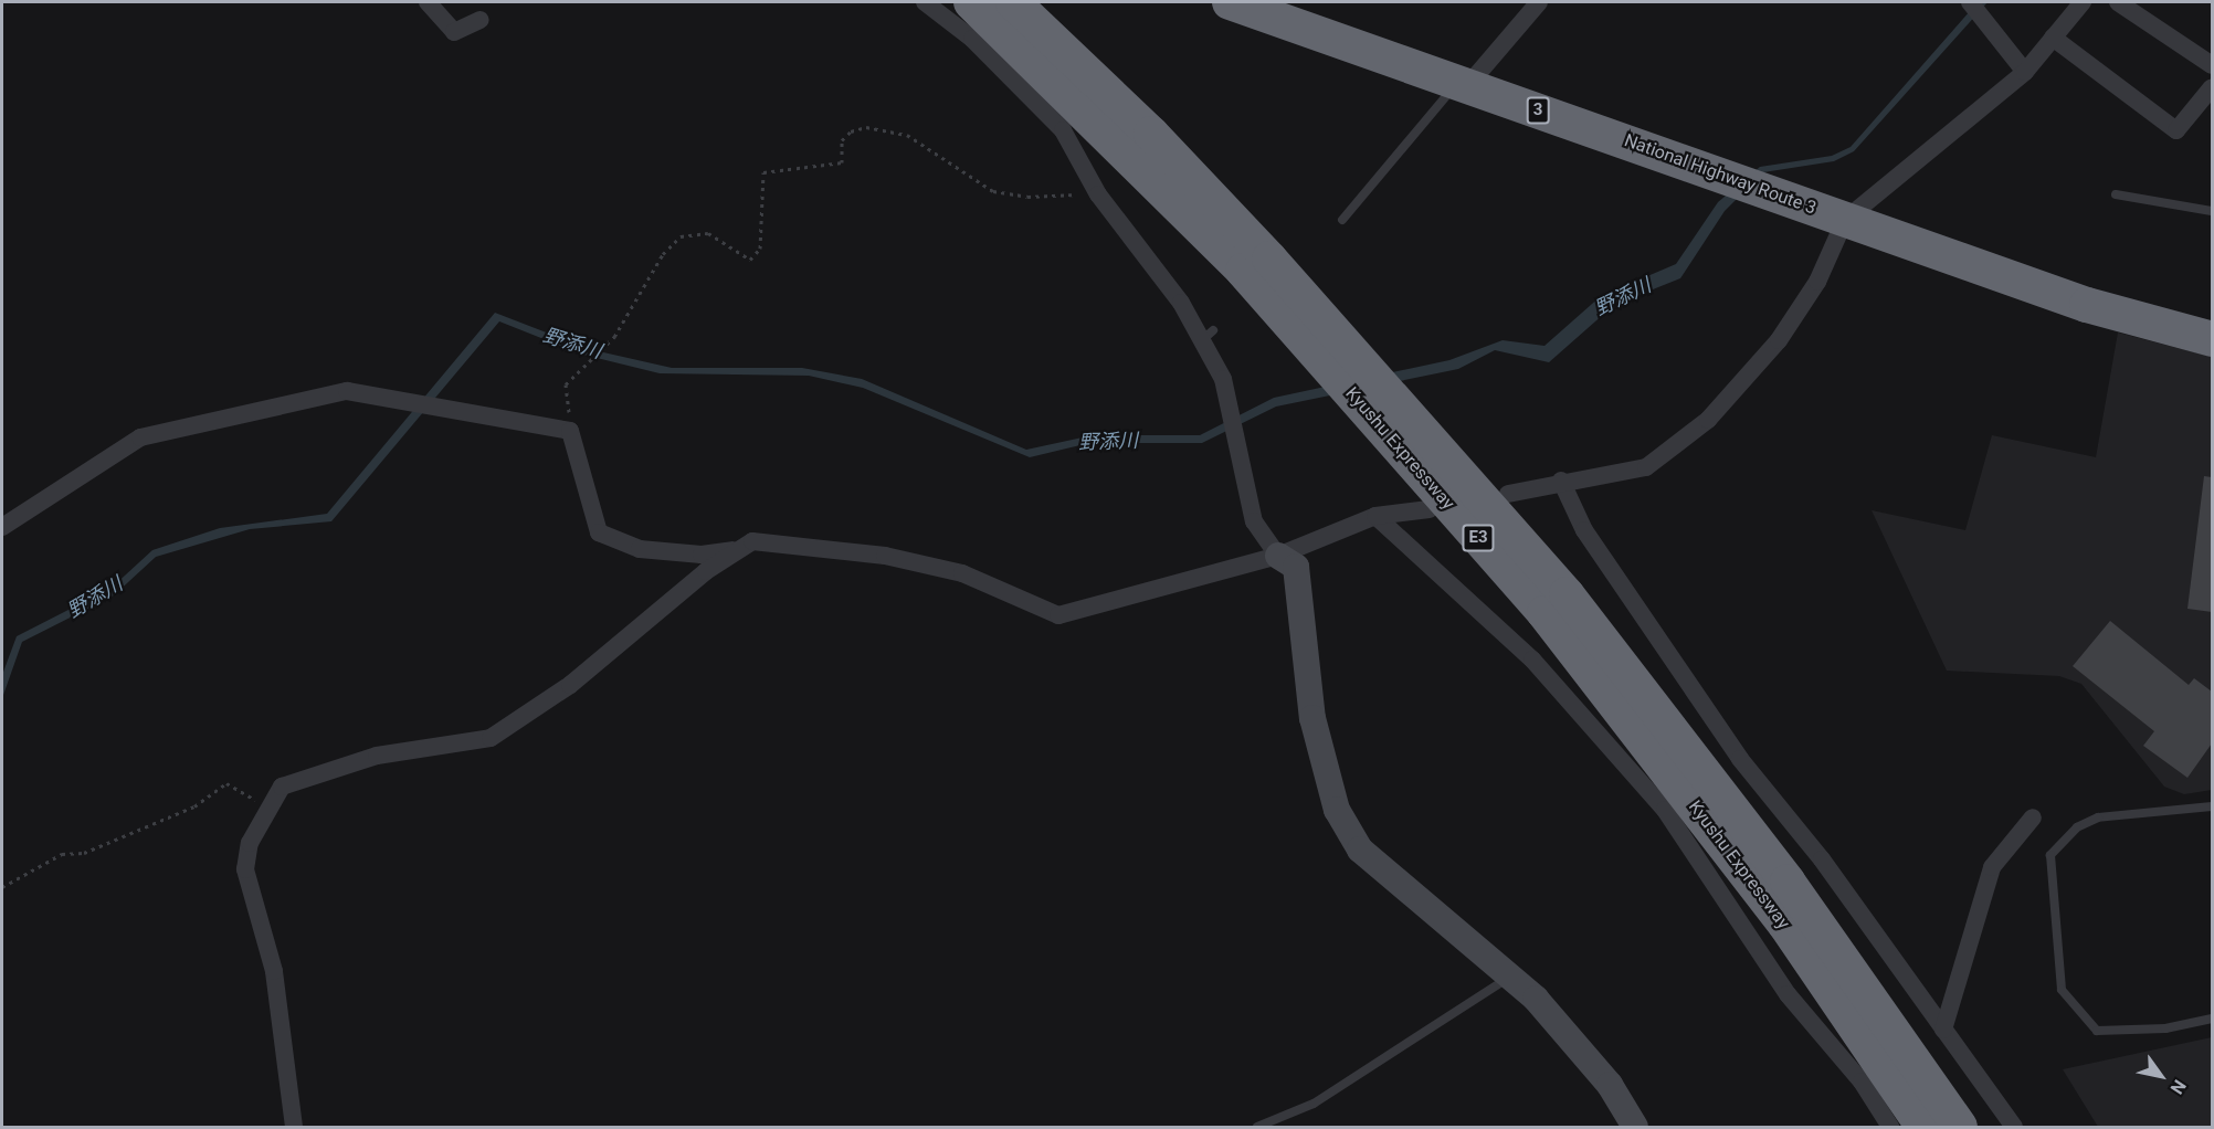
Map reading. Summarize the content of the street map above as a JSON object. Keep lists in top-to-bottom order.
{
  "streets": {
    "highway": [
      "3",
      "National Highway Route 3",
      "Kyushu Expressway",
      "E3"
    ]
  },
  "water": ["野添川"],
  "north": "bottom right"
}
